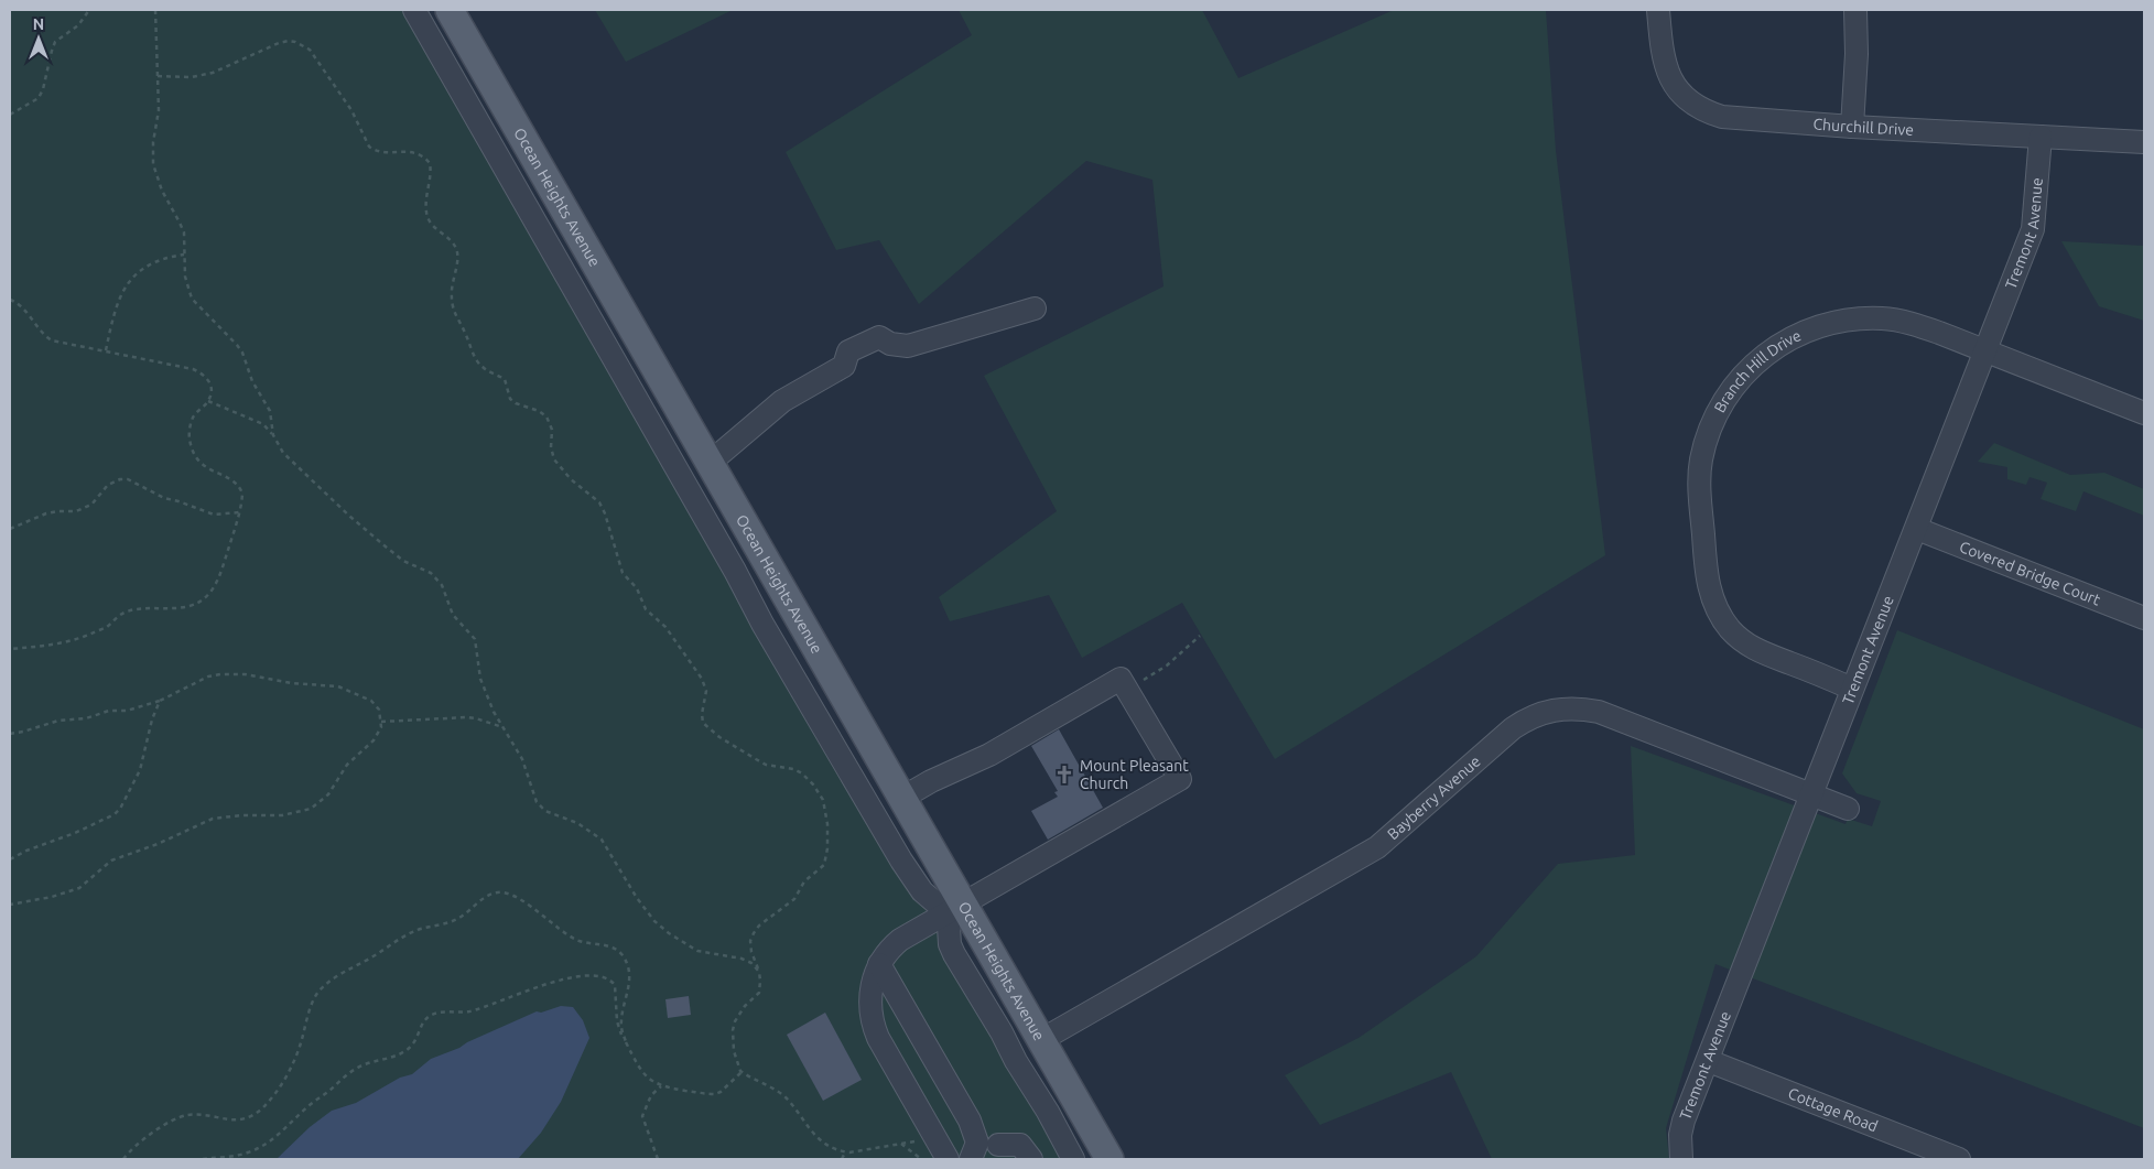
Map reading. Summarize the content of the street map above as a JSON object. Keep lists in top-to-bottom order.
{
  "streets": {
    "main road": ["Ocean Heights Avenue"],
    "street": [
      "Churchill Drive",
      "Tremont Avenue",
      "Branch Hill Drive",
      "Covered Bridge Court",
      "Bayberry Avenue",
      "Cottage Road"
    ]
  },
  "crossings": [
    ["Churchill Drive", "Tremont Avenue"],
    ["Ocean Heights Avenue", "Bayberry Avenue"],
    ["Tremont Avenue", "Branch Hill Drive"],
    ["Tremont Avenue", "Covered Bridge Court"],
    ["Tremont Avenue", "Bayberry Avenue"],
    ["Tremont Avenue", "Cottage Road"]
  ],
  "places": {
    "church": ["Mount Pleasant Church"]
  },
  "north": "top"
}
